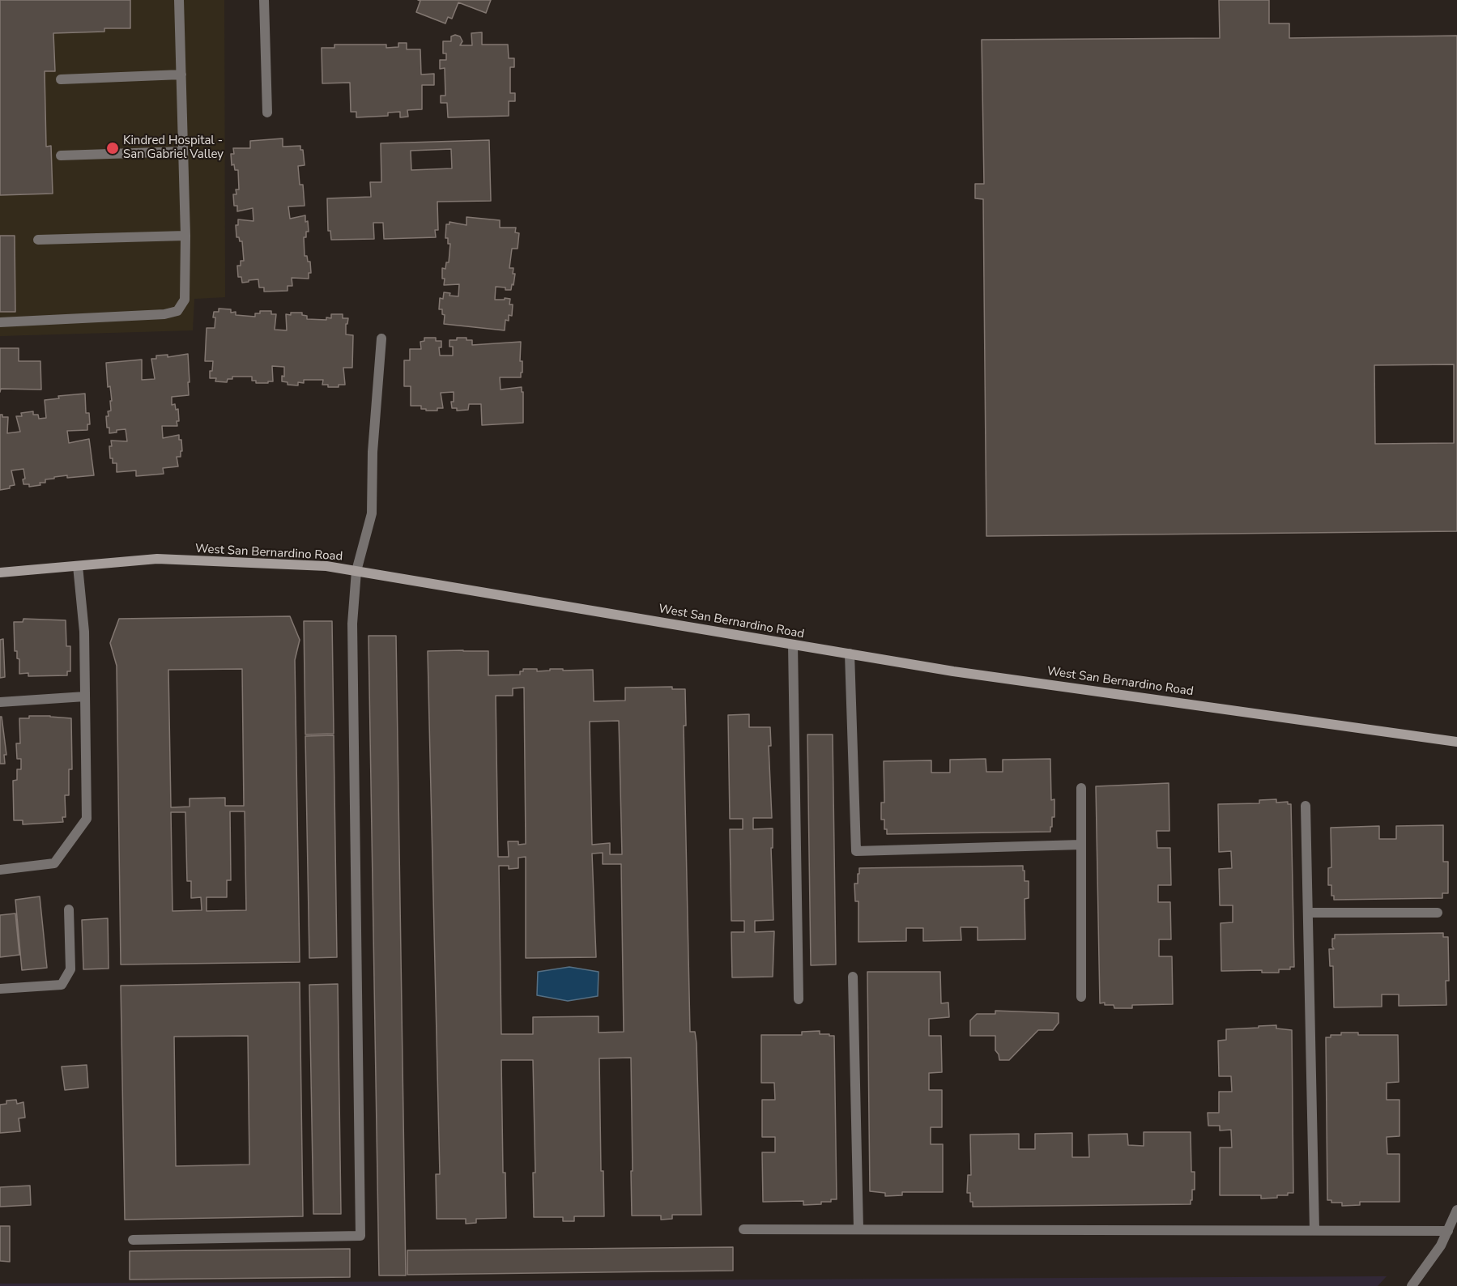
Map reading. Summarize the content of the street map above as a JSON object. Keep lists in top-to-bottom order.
{
  "streets": {
    "street": ["West San Bernardino Road"]
  },
  "places": ["Kindred Hospital - San Gabriel Valley"]
}
